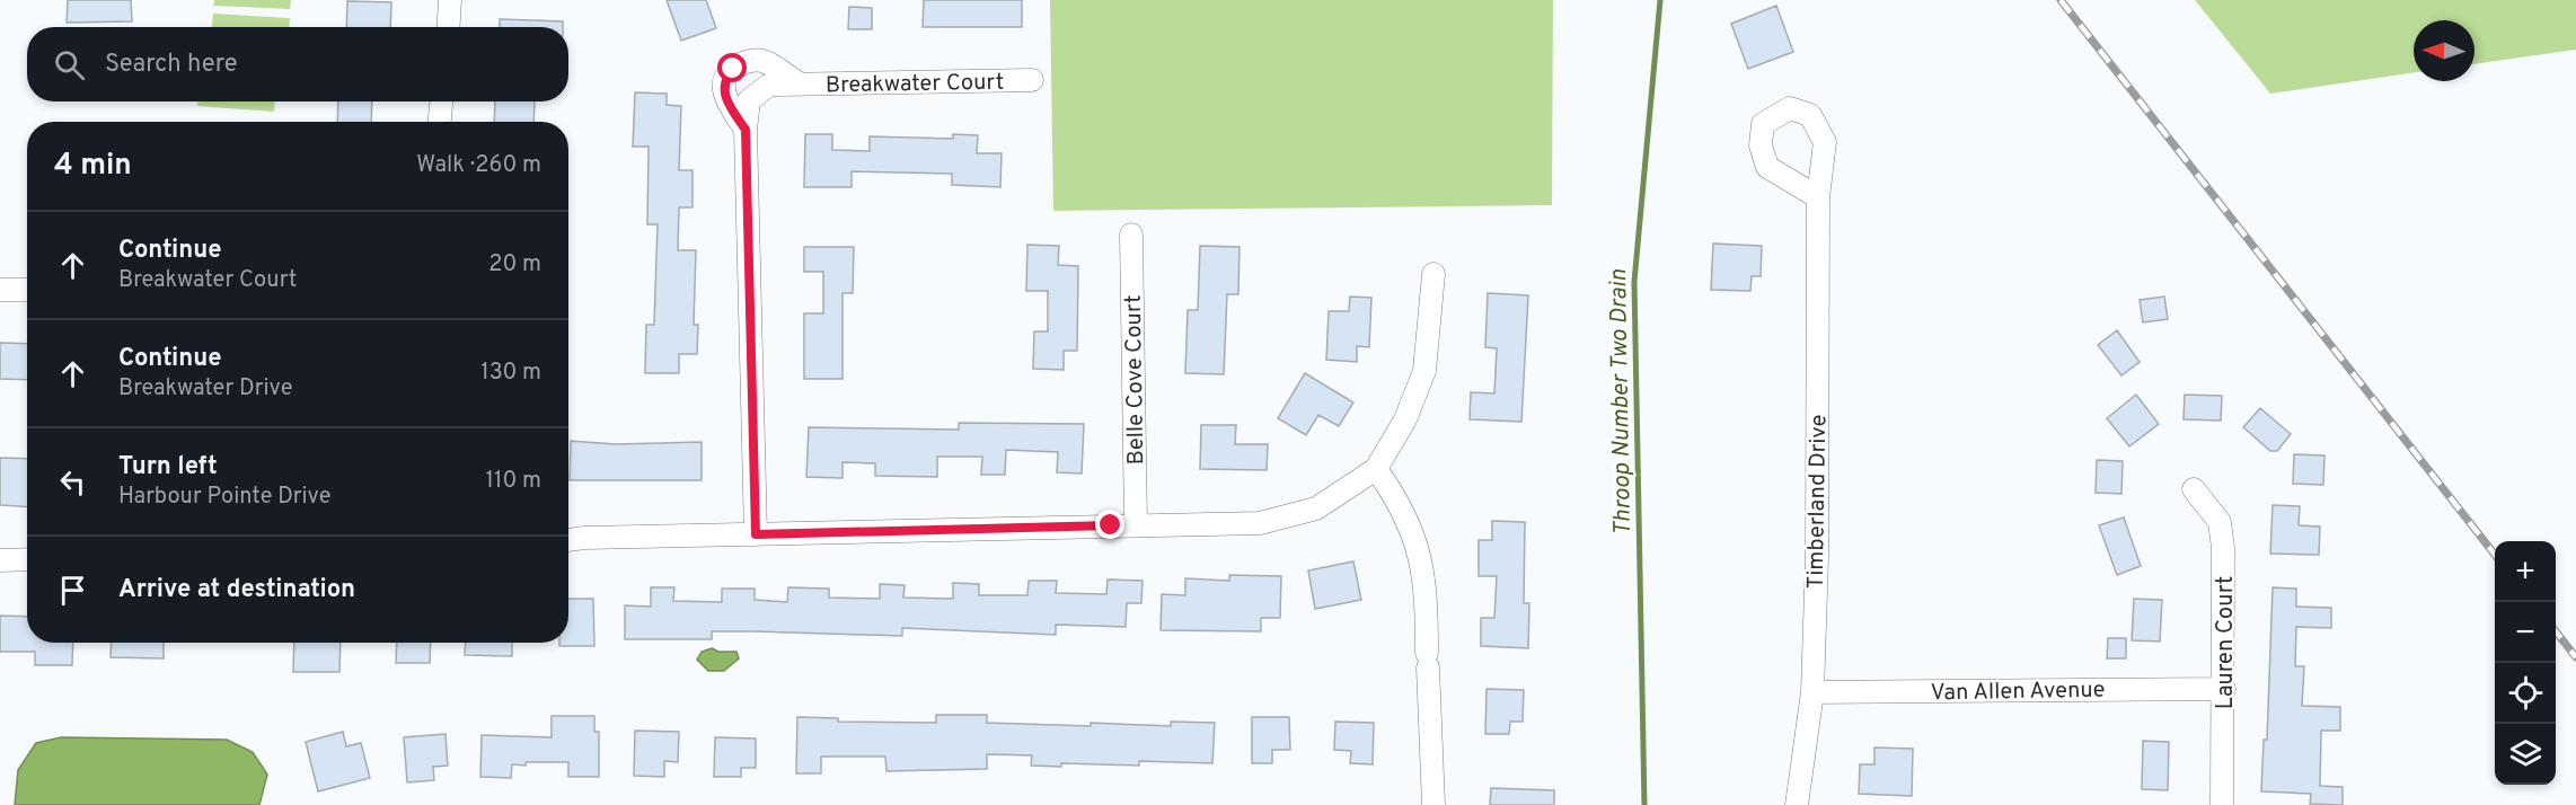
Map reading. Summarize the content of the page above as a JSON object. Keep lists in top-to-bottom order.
{
  "streets": {
    "street": [
      "Breakwater Court",
      "Belle Cove Court",
      "Timberland Drive",
      "Lauren Court",
      "Van Allen Avenue"
    ]
  },
  "crossings": [
    ["Timberland Drive", "Van Allen Avenue"],
    ["Lauren Court", "Van Allen Avenue"]
  ],
  "water": ["Throop Number Two Drain"],
  "north": "left",
  "page": {
    "search": "Search here",
    "heading": ["4 min", "Walk · 260 m"],
    "list": [
      ["Continue", "Breakwater Court", "20 m"],
      ["Continue", "Breakwater Drive", "130 m"],
      ["Turn left", "Harbour Pointe Drive", "110 m"],
      "Arrive at destination"
    ],
    "map_buttons": ["+", "−"]
  }
}
